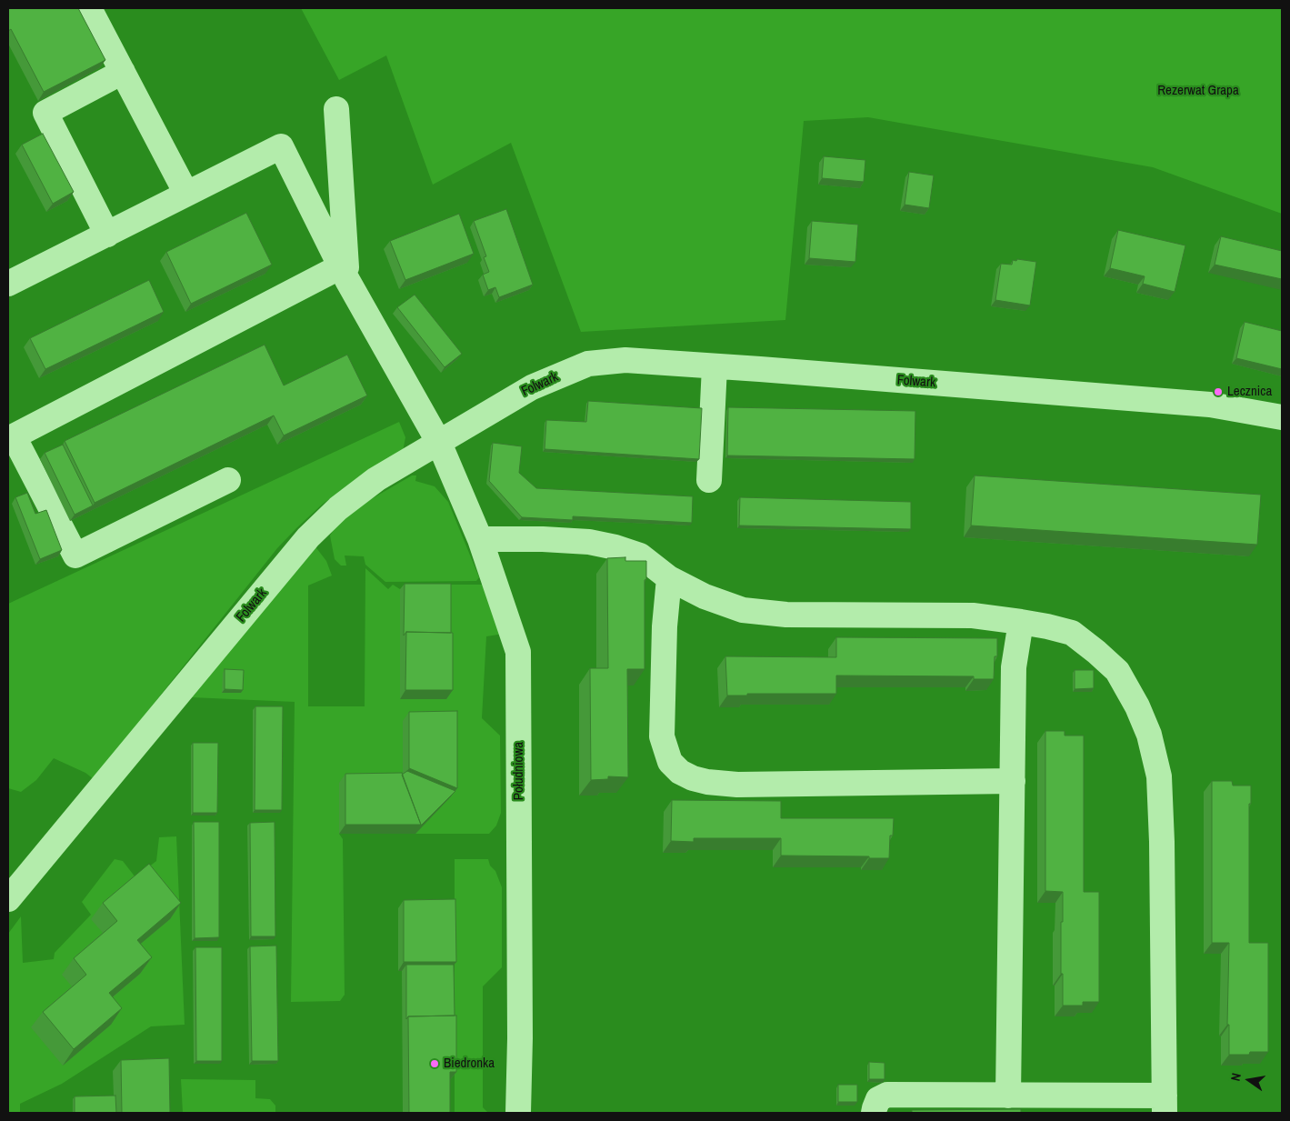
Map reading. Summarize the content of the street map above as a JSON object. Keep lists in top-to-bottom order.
{
  "streets": {
    "street": ["Folwark", "Południowa"]
  },
  "crossings": [
    ["Folwark", "Południowa"]
  ],
  "parks": ["Rezerwat Grapa"],
  "places": ["Lecznica", "Biedronka"],
  "north": "left"
}
